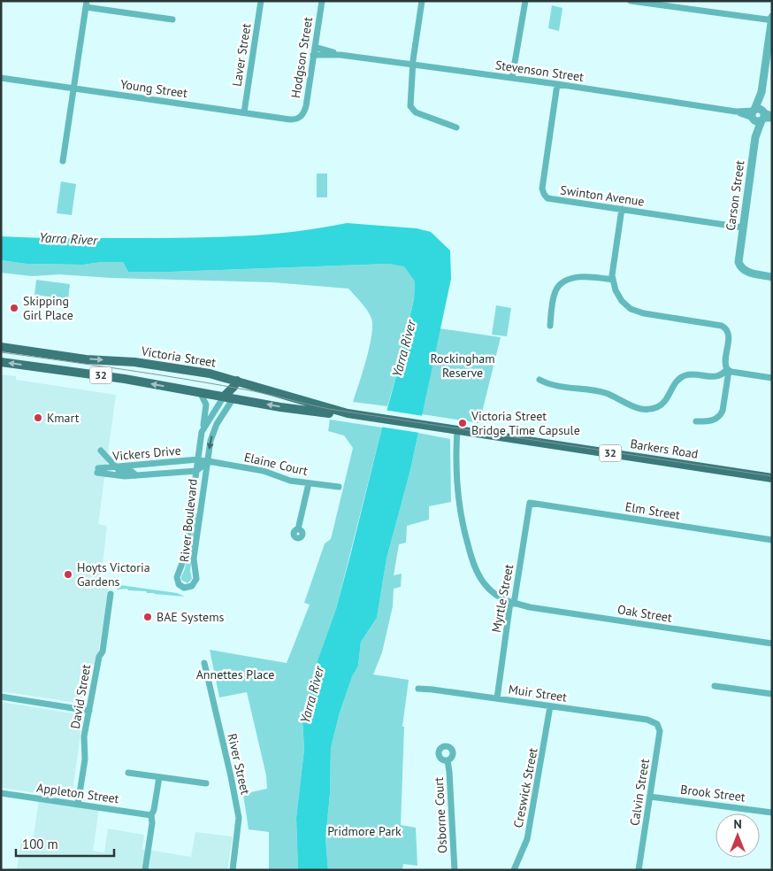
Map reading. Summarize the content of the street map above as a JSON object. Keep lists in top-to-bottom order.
{
  "streets": {
    "main road": ["Victoria Street", "32", "Barkers Road"],
    "street": [
      "Laver Street",
      "Hodgson Street",
      "Stevenson Street",
      "Young Street",
      "Swinton Avenue",
      "Carson Street",
      "Vickers Drive",
      "Elaine Court",
      "Elm Street",
      "River Boulevard",
      "Myrtle Street",
      "Oak Street",
      "Muir Street",
      "David Street",
      "River Street",
      "Creswick Street",
      "Calvin Street",
      "Appleton Street",
      "Brook Street",
      "Osborne Court"
    ]
  },
  "crossings": [
    ["Laver Street", "Young Street"],
    ["Hodgson Street", "Stevenson Street"],
    ["Hodgson Street", "Young Street"],
    ["Stevenson Street", "Swinton Avenue"],
    ["Stevenson Street", "Carson Street"],
    ["Swinton Avenue", "Carson Street"],
    ["Victoria Street", "Barkers Road"],
    ["Victoria Street", "River Boulevard"],
    ["Victoria Street", "Oak Street"],
    ["Barkers Road", "Oak Street"],
    ["Vickers Drive", "Elaine Court"],
    ["Vickers Drive", "River Boulevard"],
    ["Elaine Court", "River Boulevard"],
    ["Elm Street", "Myrtle Street"],
    ["Myrtle Street", "Oak Street"],
    ["Myrtle Street", "Muir Street"],
    ["Muir Street", "Creswick Street"],
    ["Muir Street", "Calvin Street"],
    ["David Street", "Appleton Street"],
    ["Calvin Street", "Brook Street"]
  ],
  "water": ["Yarra River"],
  "parks": ["Rockingham Reserve", "Annettes Place", "Pridmore Park"],
  "places": [
    "Skipping Girl Place",
    "Kmart",
    "Victoria Street Bridge Time Capsule",
    "Hoyts Victoria Gardens",
    "BAE Systems"
  ],
  "scale_bar": "100 m",
  "north": "top"
}
